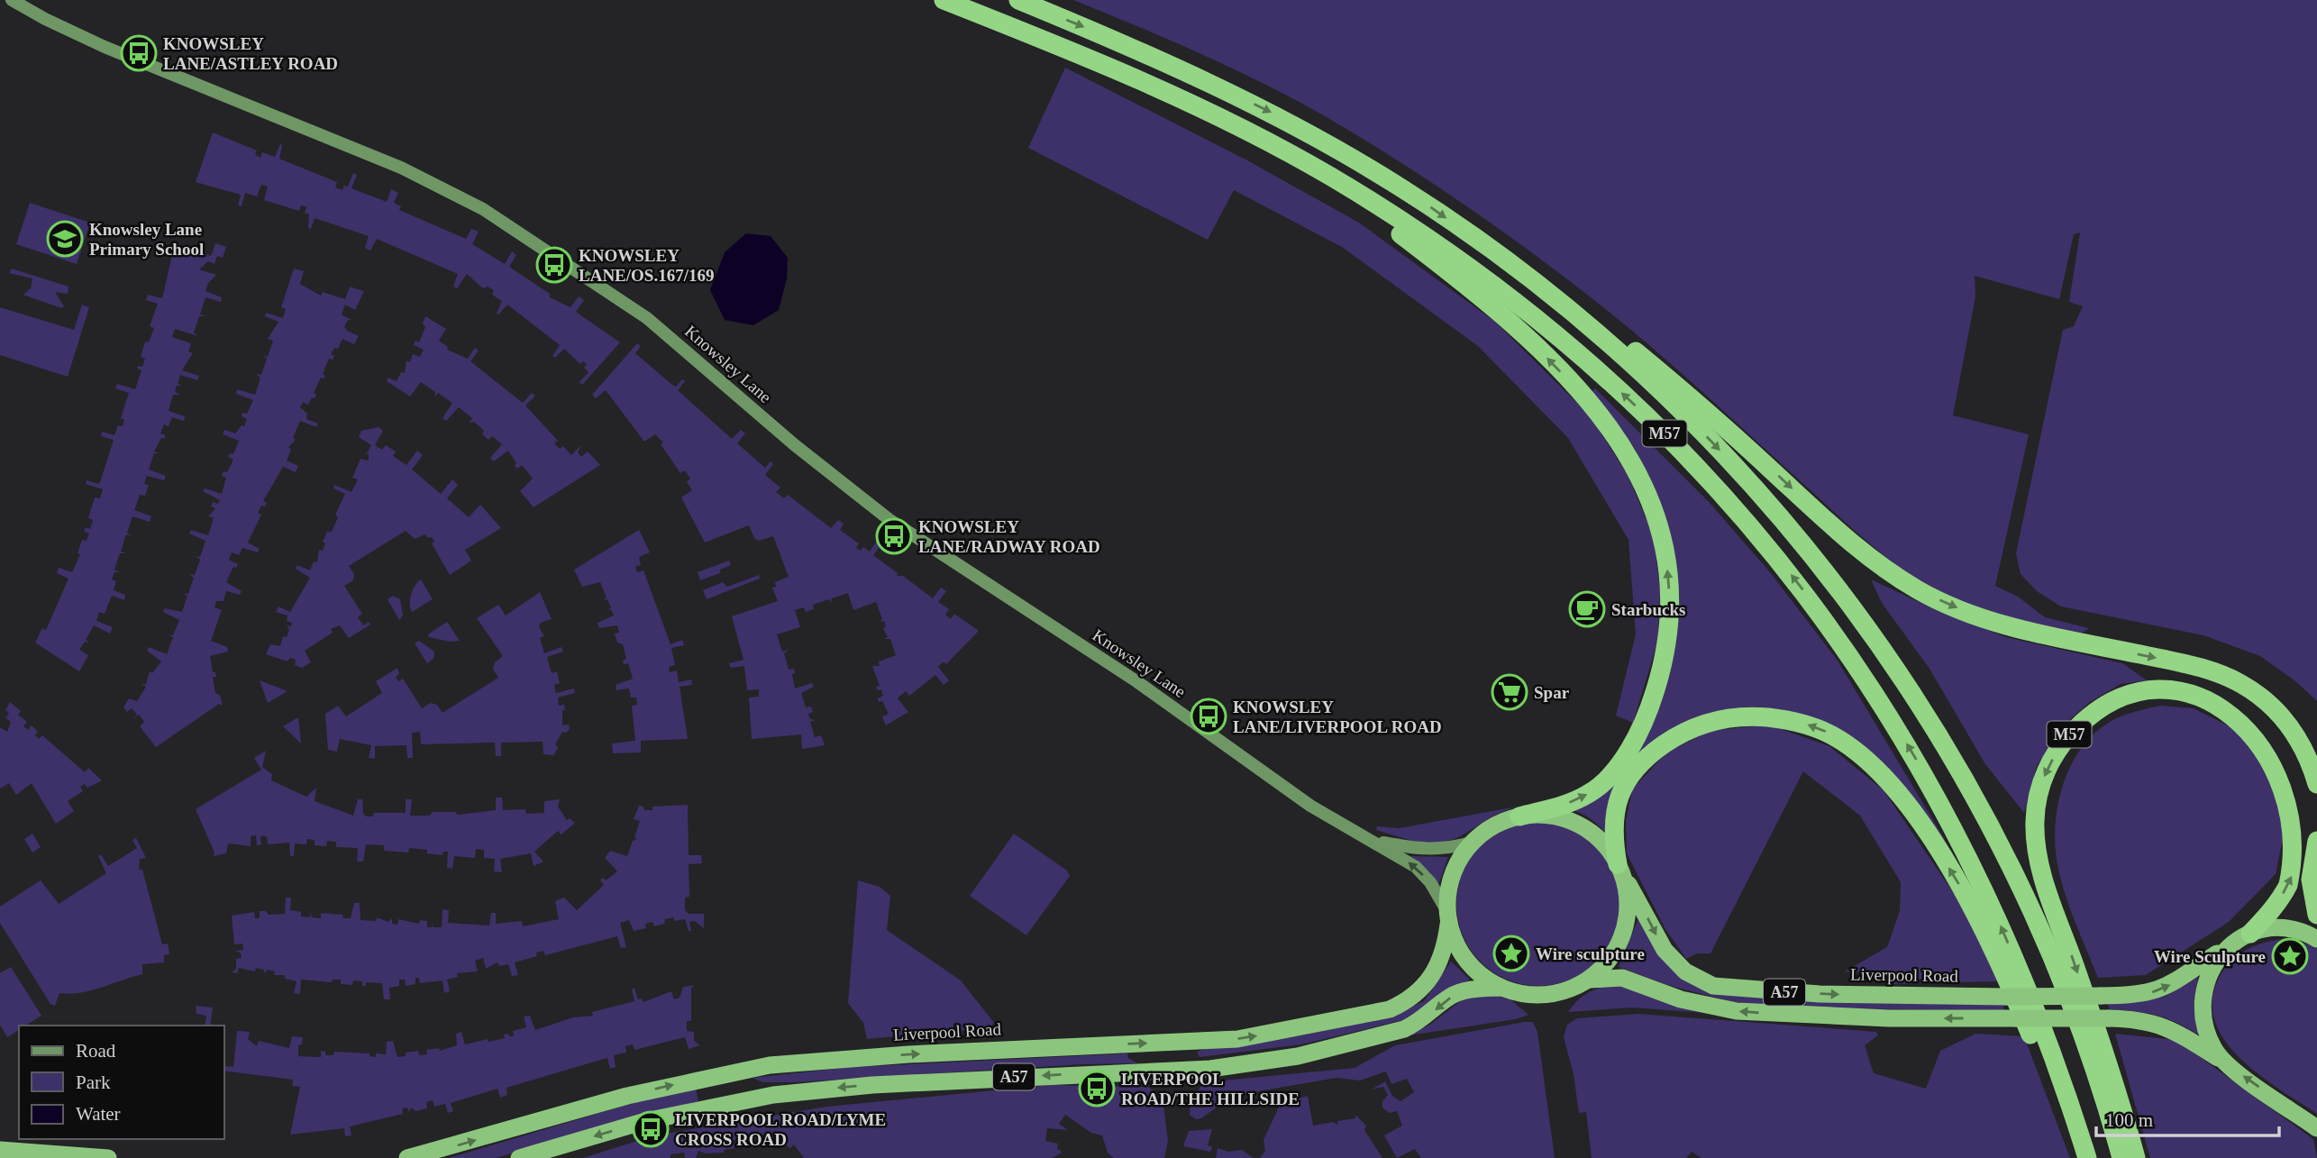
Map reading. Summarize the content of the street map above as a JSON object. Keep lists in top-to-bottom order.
{
  "streets": {
    "highway": ["M57", "Liverpool Road", "A57"],
    "main road": ["Knowsley Lane"]
  },
  "crossings": [
    ["Knowsley Lane", "M57"],
    ["Knowsley Lane", "Liverpool Road"],
    ["Knowsley Lane", "A57"],
    ["M57", "Liverpool Road"],
    ["M57", "A57"],
    ["Liverpool Road", "A57"]
  ],
  "places": {
    "bus stop": [
      "KNOWSLEY LANE/ASTLEY ROAD",
      "KNOWSLEY LANE/OS.167/169",
      "KNOWSLEY LANE/RADWAY ROAD",
      "KNOWSLEY LANE/LIVERPOOL ROAD",
      "LIVERPOOL ROAD/THE HILLSIDE",
      "LIVERPOOL ROAD/LYME CROSS ROAD"
    ],
    "school or university": ["Knowsley Lane Primary School"],
    "cafe": ["Starbucks"],
    "supermarket": ["Spar"],
    "place": ["Wire sculpture", "Wire Sculpture"]
  },
  "legend": ["Road", "Park", "Water"],
  "scale_bar": "100 m"
}
